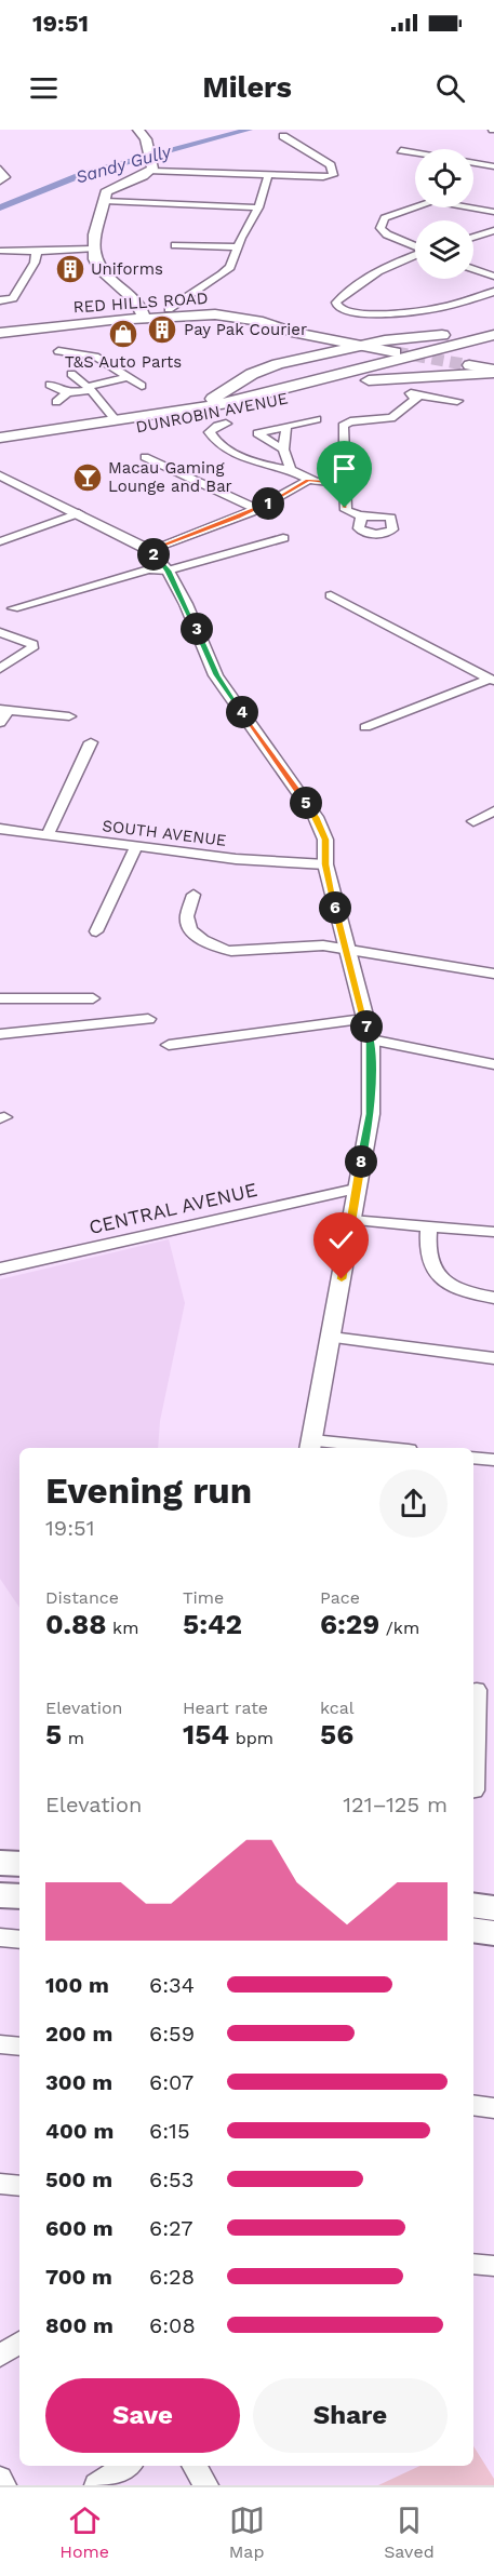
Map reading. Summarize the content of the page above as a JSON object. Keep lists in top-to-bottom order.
{
  "streets": {
    "highway": ["DUNROBIN AVENUE"],
    "main road": ["RED HILLS ROAD"],
    "street": ["SOUTH AVENUE", "CENTRAL AVENUE"]
  },
  "crossings": [
    ["RED HILLS ROAD", "DUNROBIN AVENUE"]
  ],
  "water": ["Sandy Gully"],
  "places": {
    "building": ["Uniforms", "Pay Pak Courier"],
    "shop": ["T&S Auto Parts"],
    "bar": ["Macau Gaming Lounge and Bar"]
  },
  "page": {
    "status": "19:51",
    "header": "Milers",
    "pins": [
      "1",
      "2",
      "3",
      "4",
      "5",
      "6",
      "7",
      "8"
    ],
    "heading": ["Evening run", "19:51"],
    "stats": [
      ["Distance", "0.88 km"],
      ["Time", "5:42"],
      ["Pace", "6:29 /km"],
      ["Elevation", "5 m"],
      ["Heart rate", "154 bpm"],
      ["kcal", "56"]
    ],
    "chart": ["Elevation", "121–125 m"],
    "list": [
      {
        "name": "100 m",
        "note": "6:34"
      },
      {
        "name": "200 m",
        "note": "6:59"
      },
      {
        "name": "300 m",
        "note": "6:07"
      },
      {
        "name": "400 m",
        "note": "6:15"
      },
      {
        "name": "500 m",
        "note": "6:53"
      },
      {
        "name": "600 m",
        "note": "6:27"
      },
      {
        "name": "700 m",
        "note": "6:28"
      },
      {
        "name": "800 m",
        "note": "6:08"
      }
    ],
    "buttons": ["Save", "Share"],
    "tabs": ["Home", "Map", "Saved"]
  }
}
